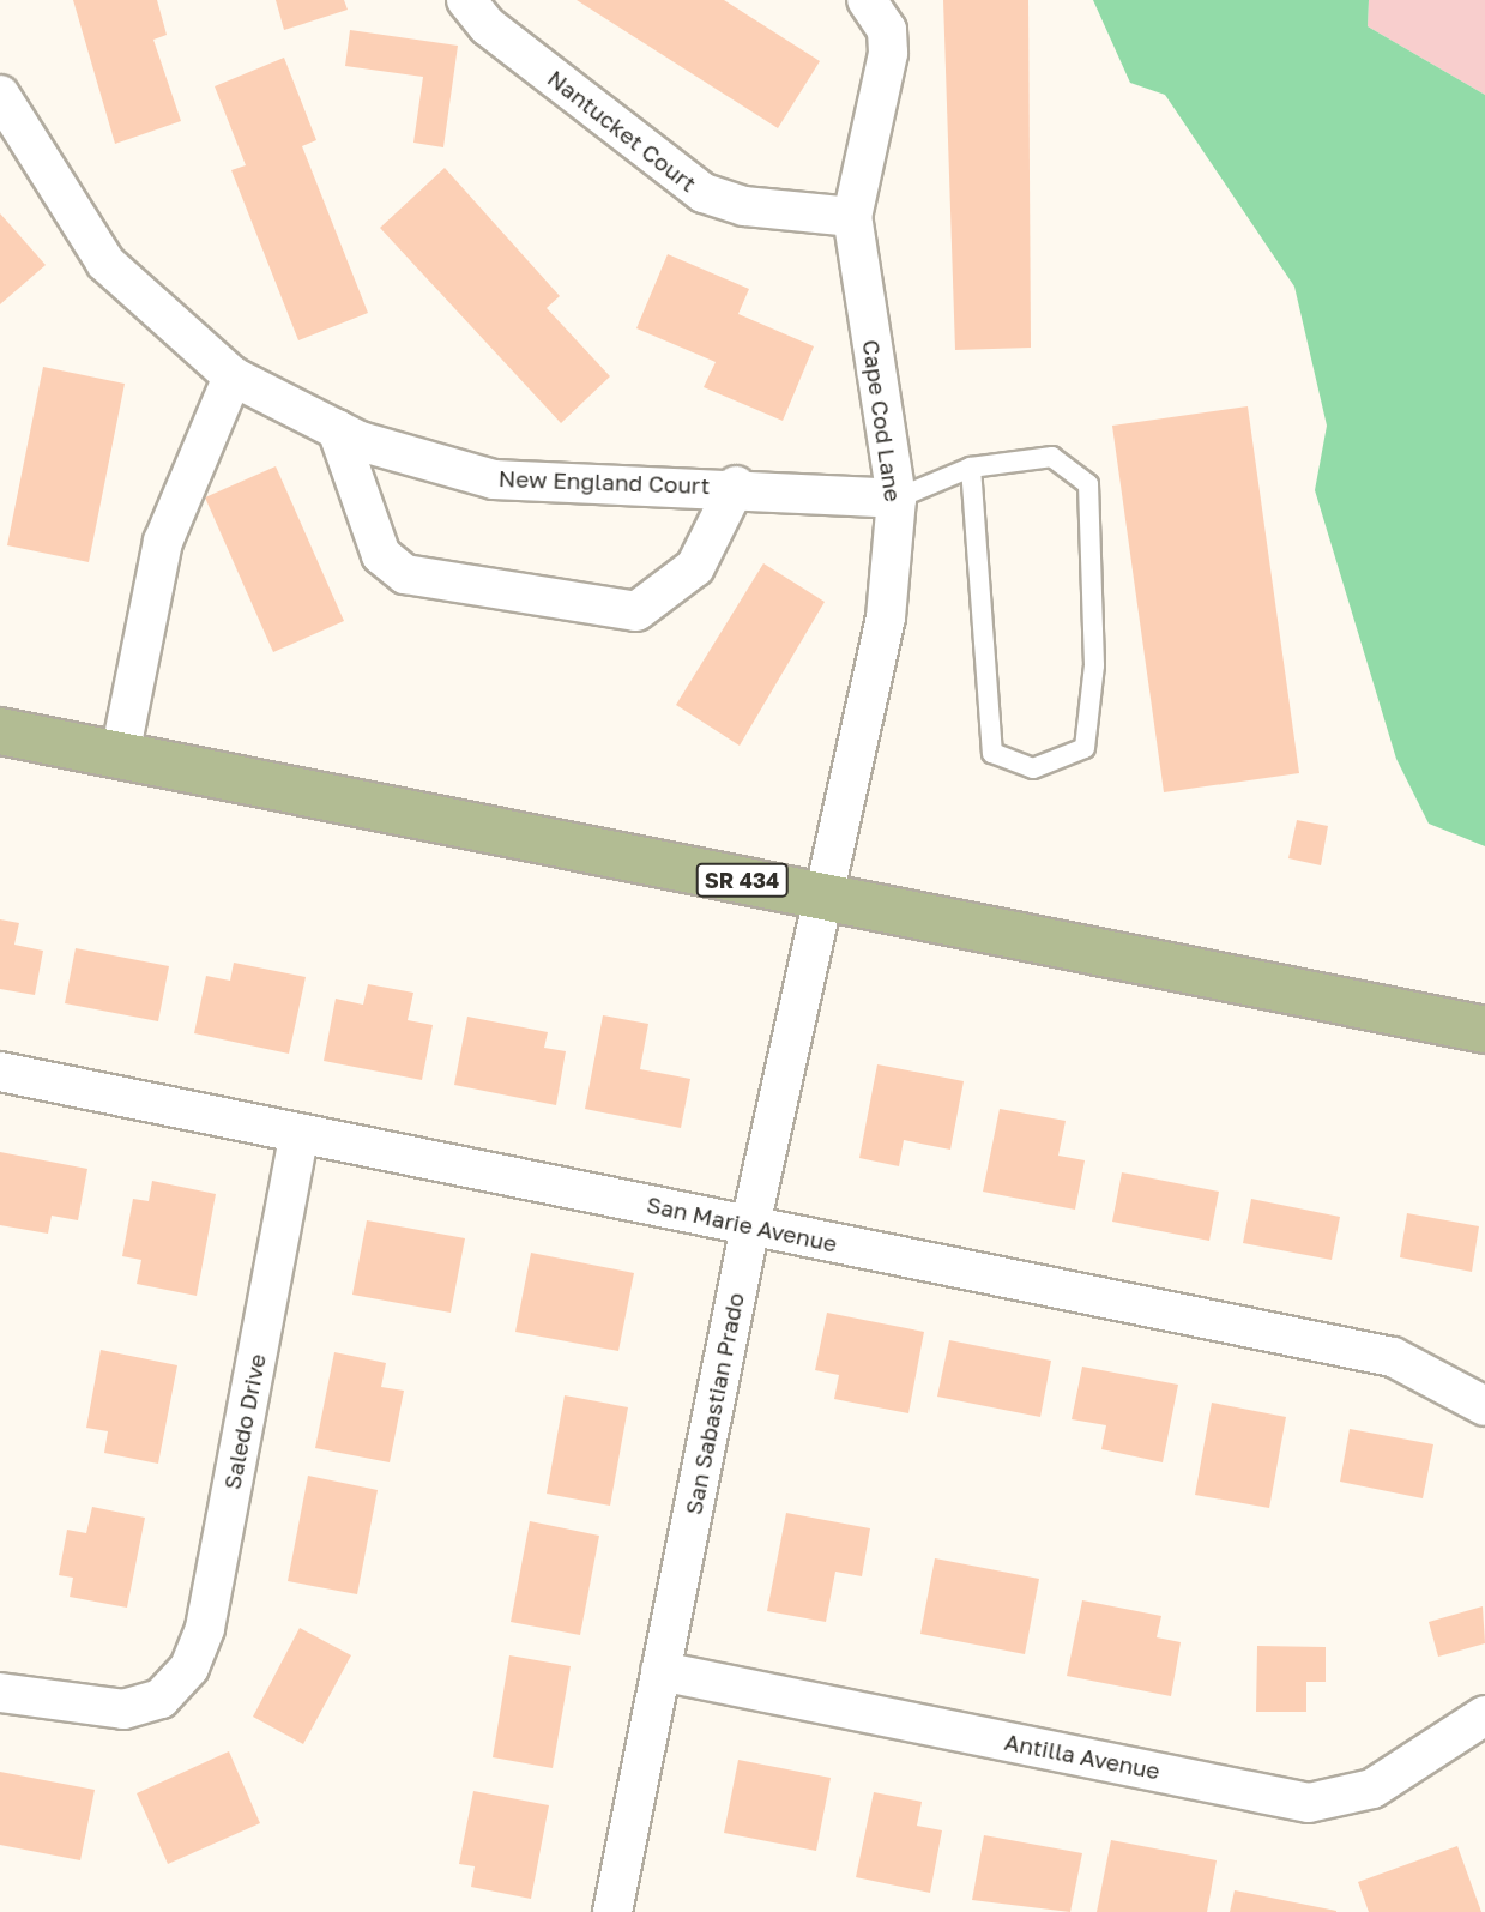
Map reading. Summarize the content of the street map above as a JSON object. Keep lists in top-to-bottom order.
{
  "streets": {
    "main road": ["SR 434"],
    "street": [
      "Nantucket Court",
      "Cape Cod Lane",
      "New England Court",
      "San Marie Avenue",
      "San Sabastian Prado",
      "Saledo Drive",
      "Antilla Avenue"
    ]
  },
  "crossings": [
    ["Nantucket Court", "Cape Cod Lane"],
    ["Cape Cod Lane", "New England Court"],
    ["Cape Cod Lane", "SR 434"],
    ["Cape Cod Lane", "San Sabastian Prado"],
    ["SR 434", "San Sabastian Prado"],
    ["San Marie Avenue", "San Sabastian Prado"],
    ["San Marie Avenue", "Saledo Drive"],
    ["San Sabastian Prado", "Antilla Avenue"]
  ]
}
